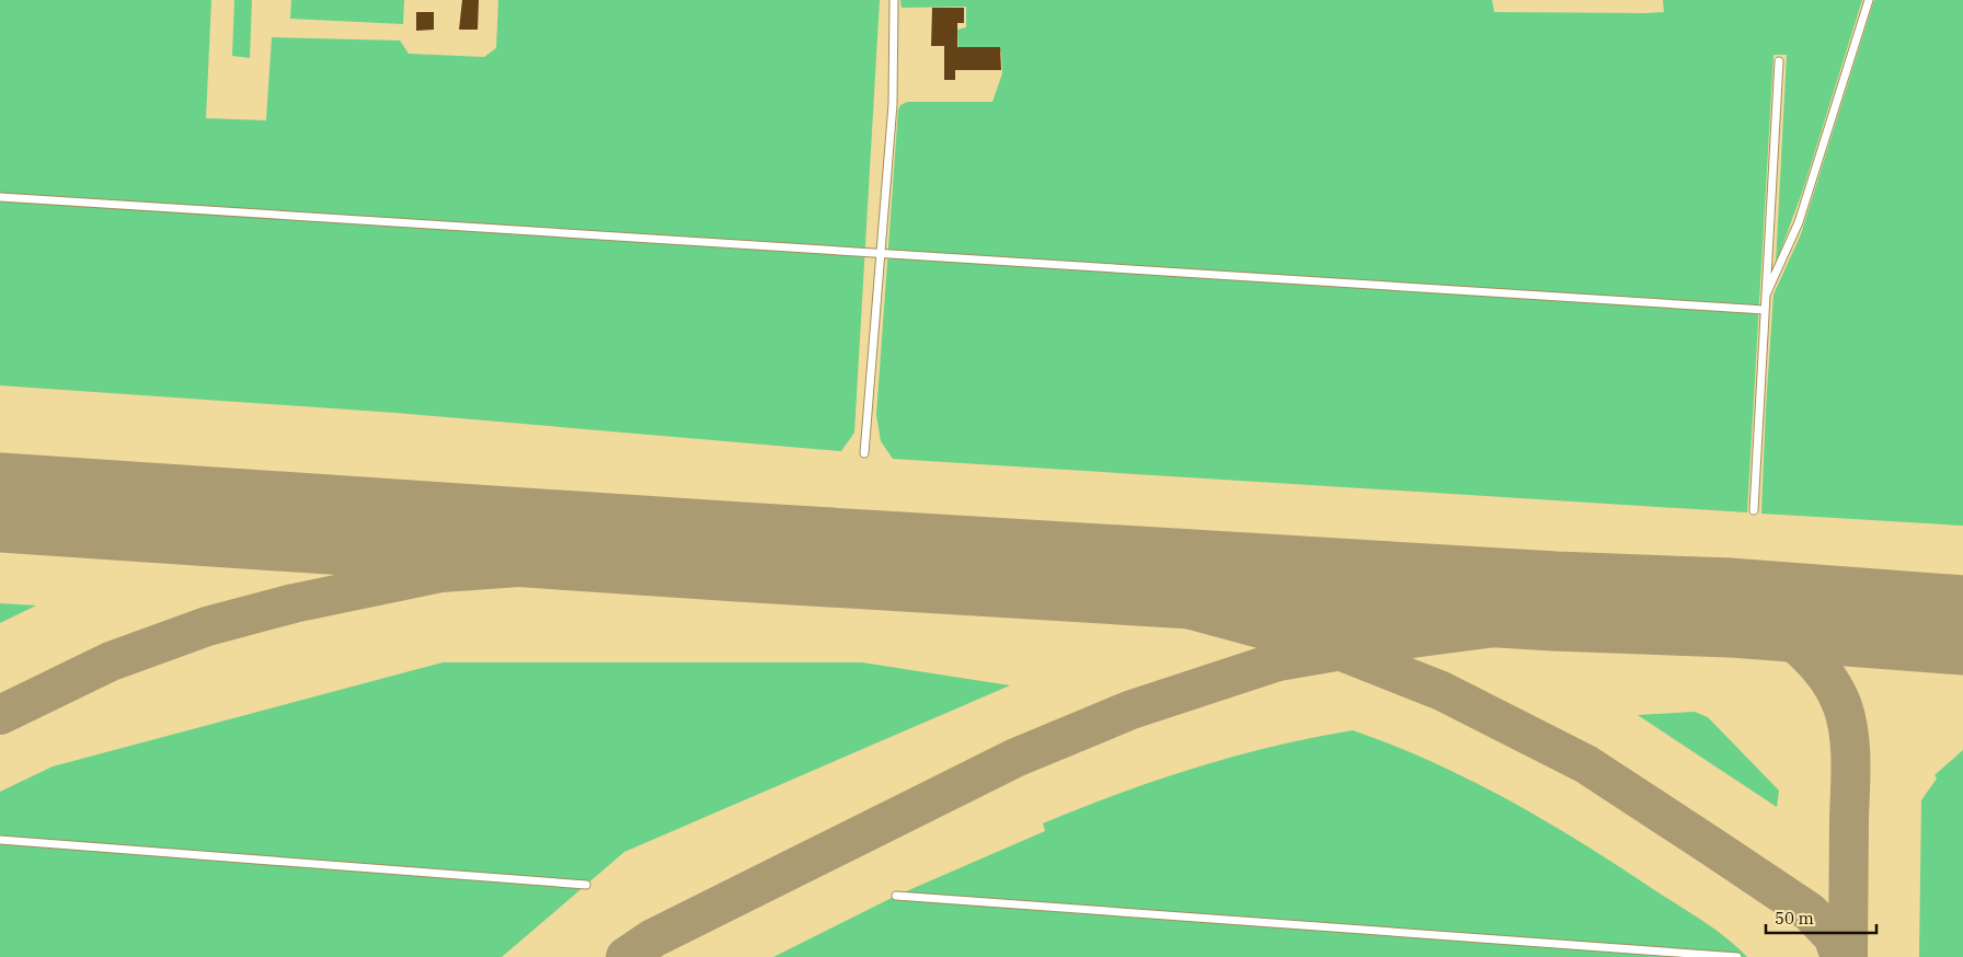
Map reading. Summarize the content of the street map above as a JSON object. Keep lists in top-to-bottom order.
{
  "scale_bar": "50 m"
}
